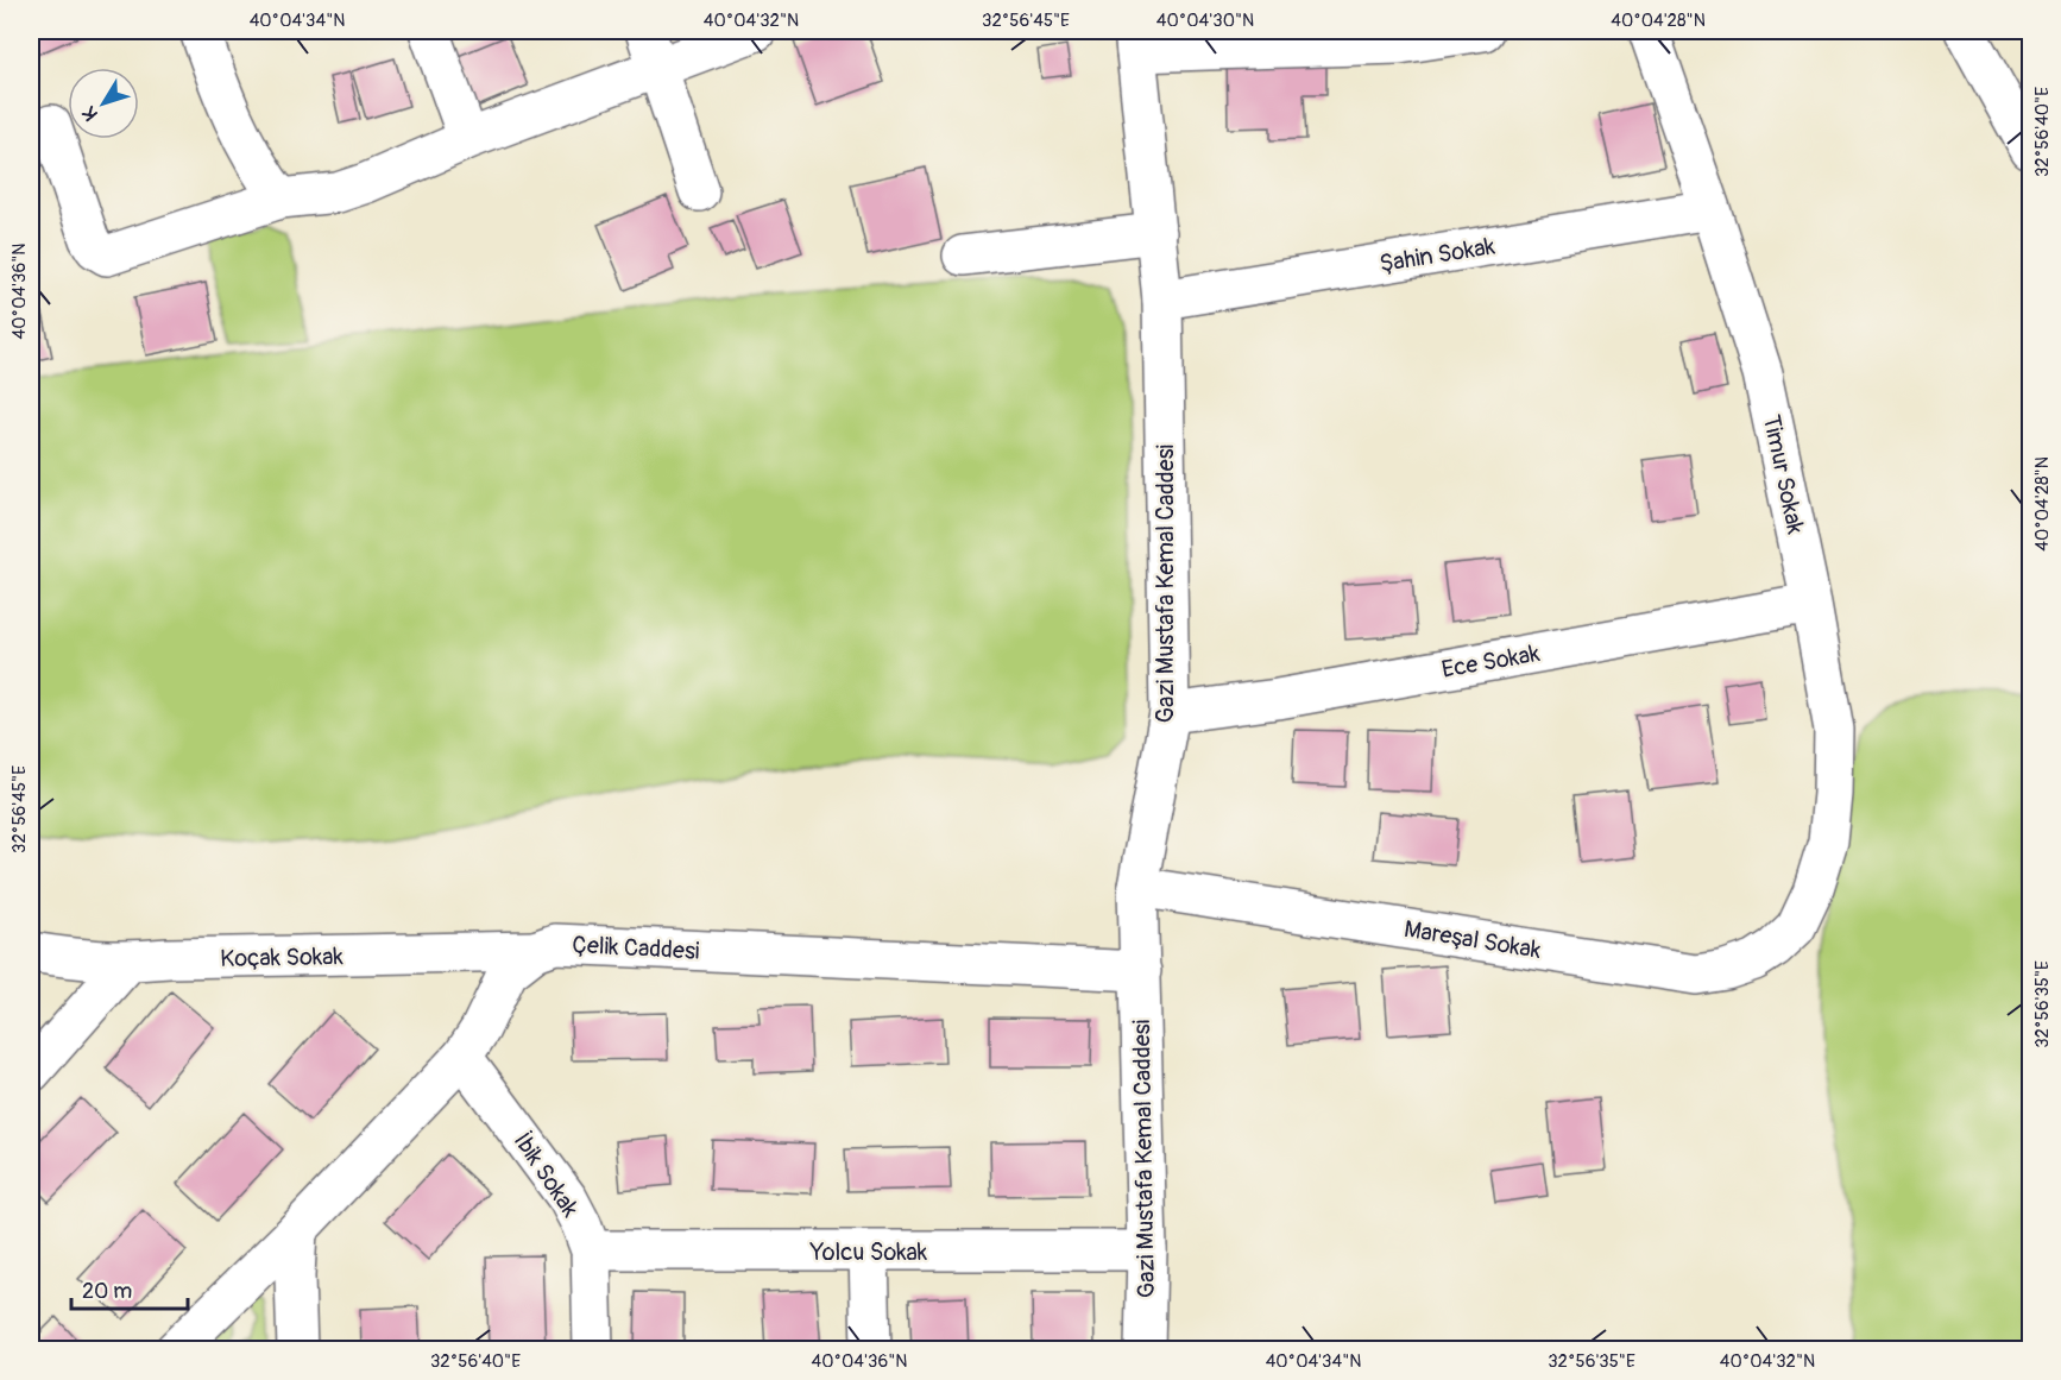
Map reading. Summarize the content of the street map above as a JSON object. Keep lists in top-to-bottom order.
{
  "streets": {
    "street": [
      "Şahin Sokak",
      "Timur Sokak",
      "Gazi Mustafa Kemal Caddesi",
      "Ece Sokak",
      "Mareşal Sokak",
      "Çelik Caddesi",
      "Koçak Sokak",
      "İbik Sokak",
      "Yolcu Sokak"
    ]
  },
  "crossings": [
    ["Şahin Sokak", "Timur Sokak"],
    ["Şahin Sokak", "Gazi Mustafa Kemal Caddesi"],
    ["Timur Sokak", "Ece Sokak"],
    ["Timur Sokak", "Mareşal Sokak"],
    ["Gazi Mustafa Kemal Caddesi", "Ece Sokak"],
    ["Gazi Mustafa Kemal Caddesi", "Mareşal Sokak"],
    ["Gazi Mustafa Kemal Caddesi", "Çelik Caddesi"],
    ["Gazi Mustafa Kemal Caddesi", "Yolcu Sokak"],
    ["Çelik Caddesi", "Koçak Sokak"],
    ["Çelik Caddesi", "İbik Sokak"],
    ["İbik Sokak", "Yolcu Sokak"]
  ],
  "scale_bar": "20 m",
  "north": "bottom left",
  "coordinates": [
    "40°04'34\"N",
    "40°04'32\"N",
    "32°56'45\"E",
    "40°04'30\"N",
    "40°04'28\"N",
    "32°56'40\"E",
    "40°04'36\"N",
    "32°56'35\"E"
  ]
}
